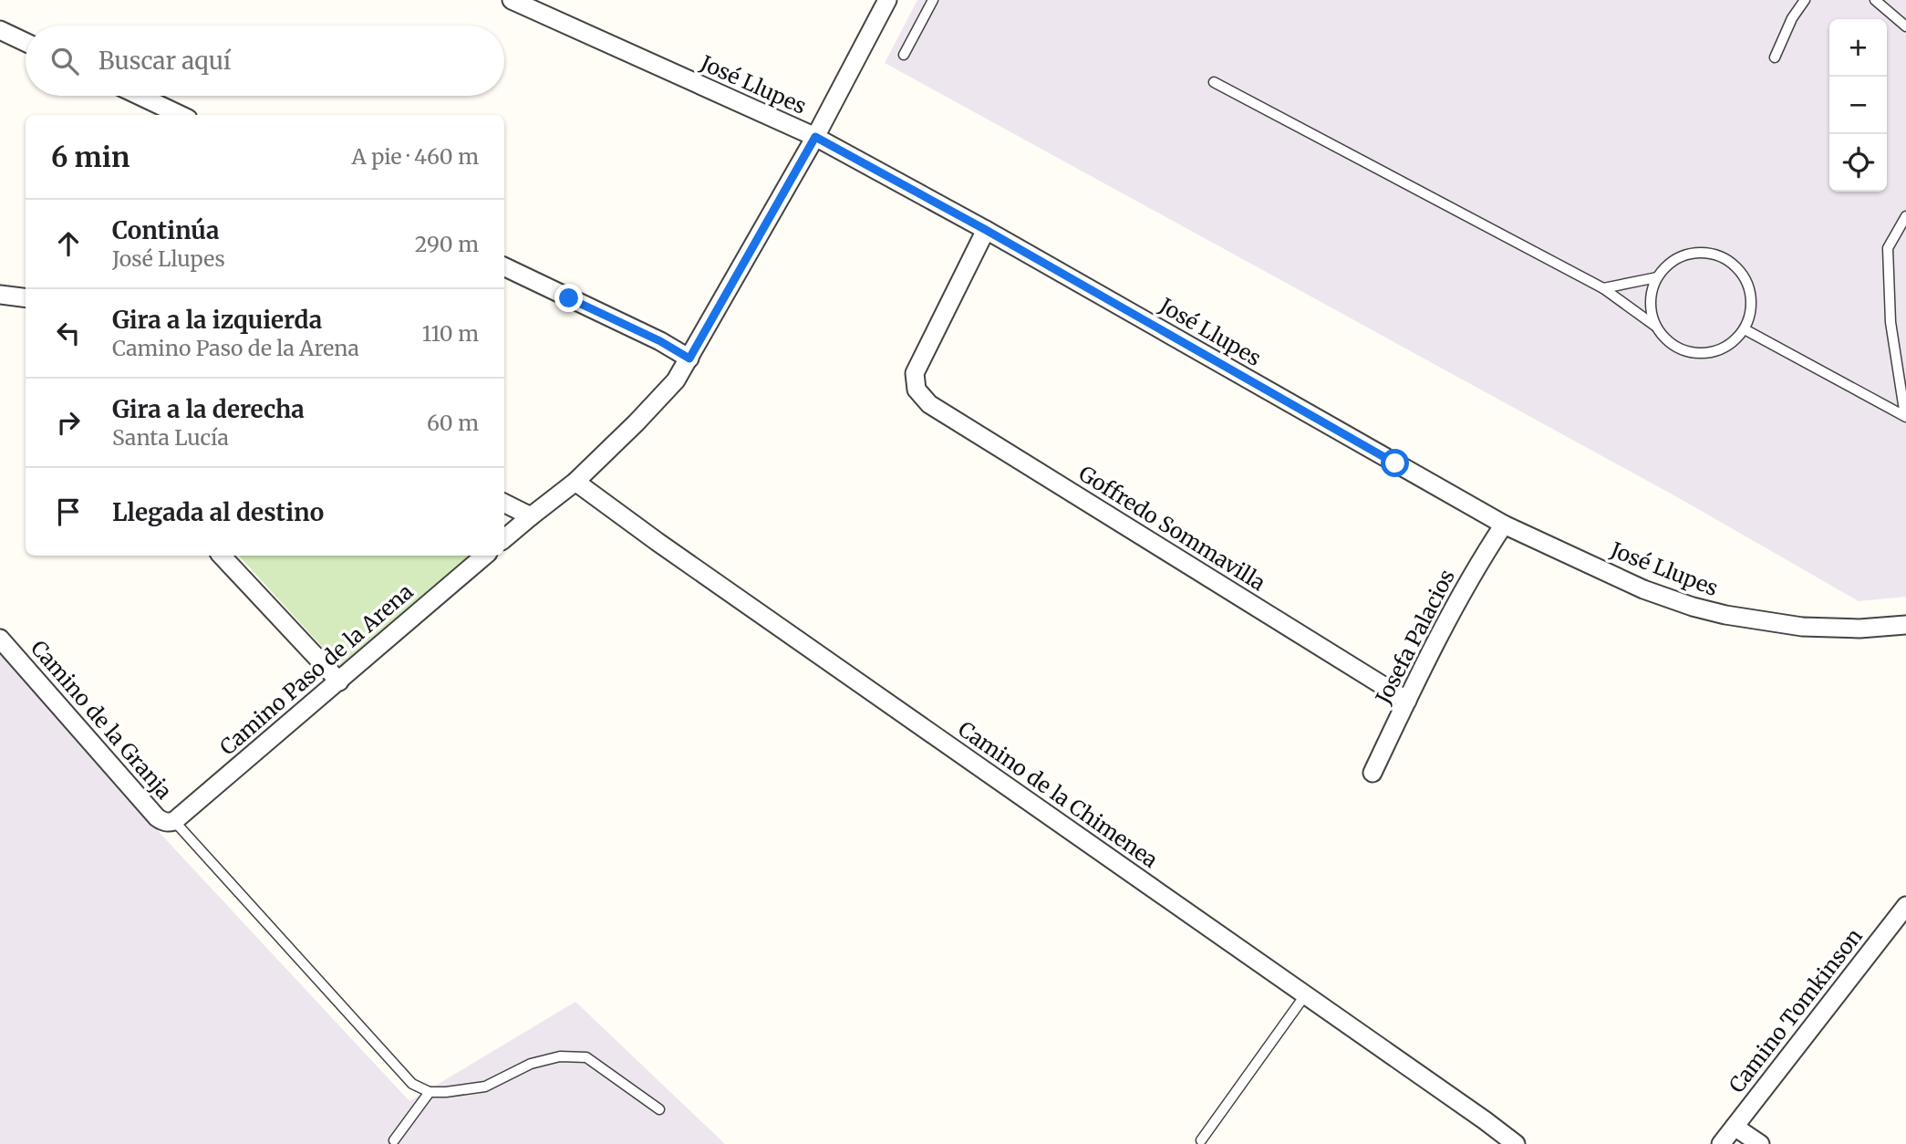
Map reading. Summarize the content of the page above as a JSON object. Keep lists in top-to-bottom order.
{
  "streets": {
    "street": [
      "José Llupes",
      "Goffredo Sommavilla",
      "Josefa Palacios",
      "Camino Paso de la Arena",
      "Camino de la Granja",
      "Camino de la Chimenea",
      "Camino Tomkinson"
    ]
  },
  "crossings": [
    ["José Llupes", "Goffredo Sommavilla"],
    ["José Llupes", "Josefa Palacios"],
    ["Goffredo Sommavilla", "Josefa Palacios"],
    ["Camino Paso de la Arena", "Camino de la Granja"]
  ],
  "page": {
    "map_buttons": ["+", "−"],
    "search": "Buscar aquí",
    "heading": ["6 min", "A pie · 460 m"],
    "list": [
      ["Continúa", "José Llupes", "290 m"],
      ["Gira a la izquierda", "Camino Paso de la Arena", "110 m"],
      ["Gira a la derecha", "Santa Lucía", "60 m"],
      "Llegada al destino"
    ]
  }
}
